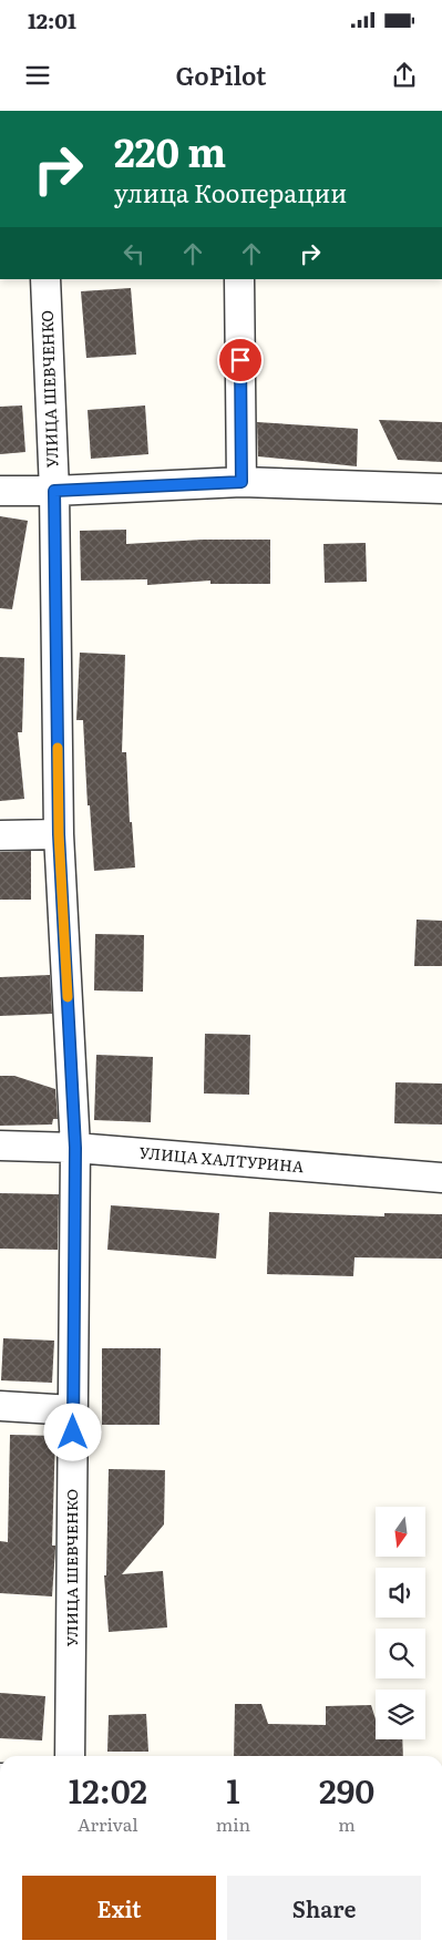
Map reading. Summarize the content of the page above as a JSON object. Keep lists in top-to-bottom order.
{
  "streets": {
    "street": ["УЛИЦА ШЕВЧЕНКО", "УЛИЦА ХАЛТУРИНА"]
  },
  "crossings": [
    ["УЛИЦА ШЕВЧЕНКО", "УЛИЦА ХАЛТУРИНА"]
  ],
  "north": "bottom",
  "page": {
    "status": "12:01",
    "header": "GoPilot",
    "turn": ["220 m", "улица Кооперации"],
    "eta": [
      "12:02",
      "Arrival",
      "1",
      "min",
      "290",
      "m"
    ],
    "buttons": ["Exit", "Share"]
  }
}
